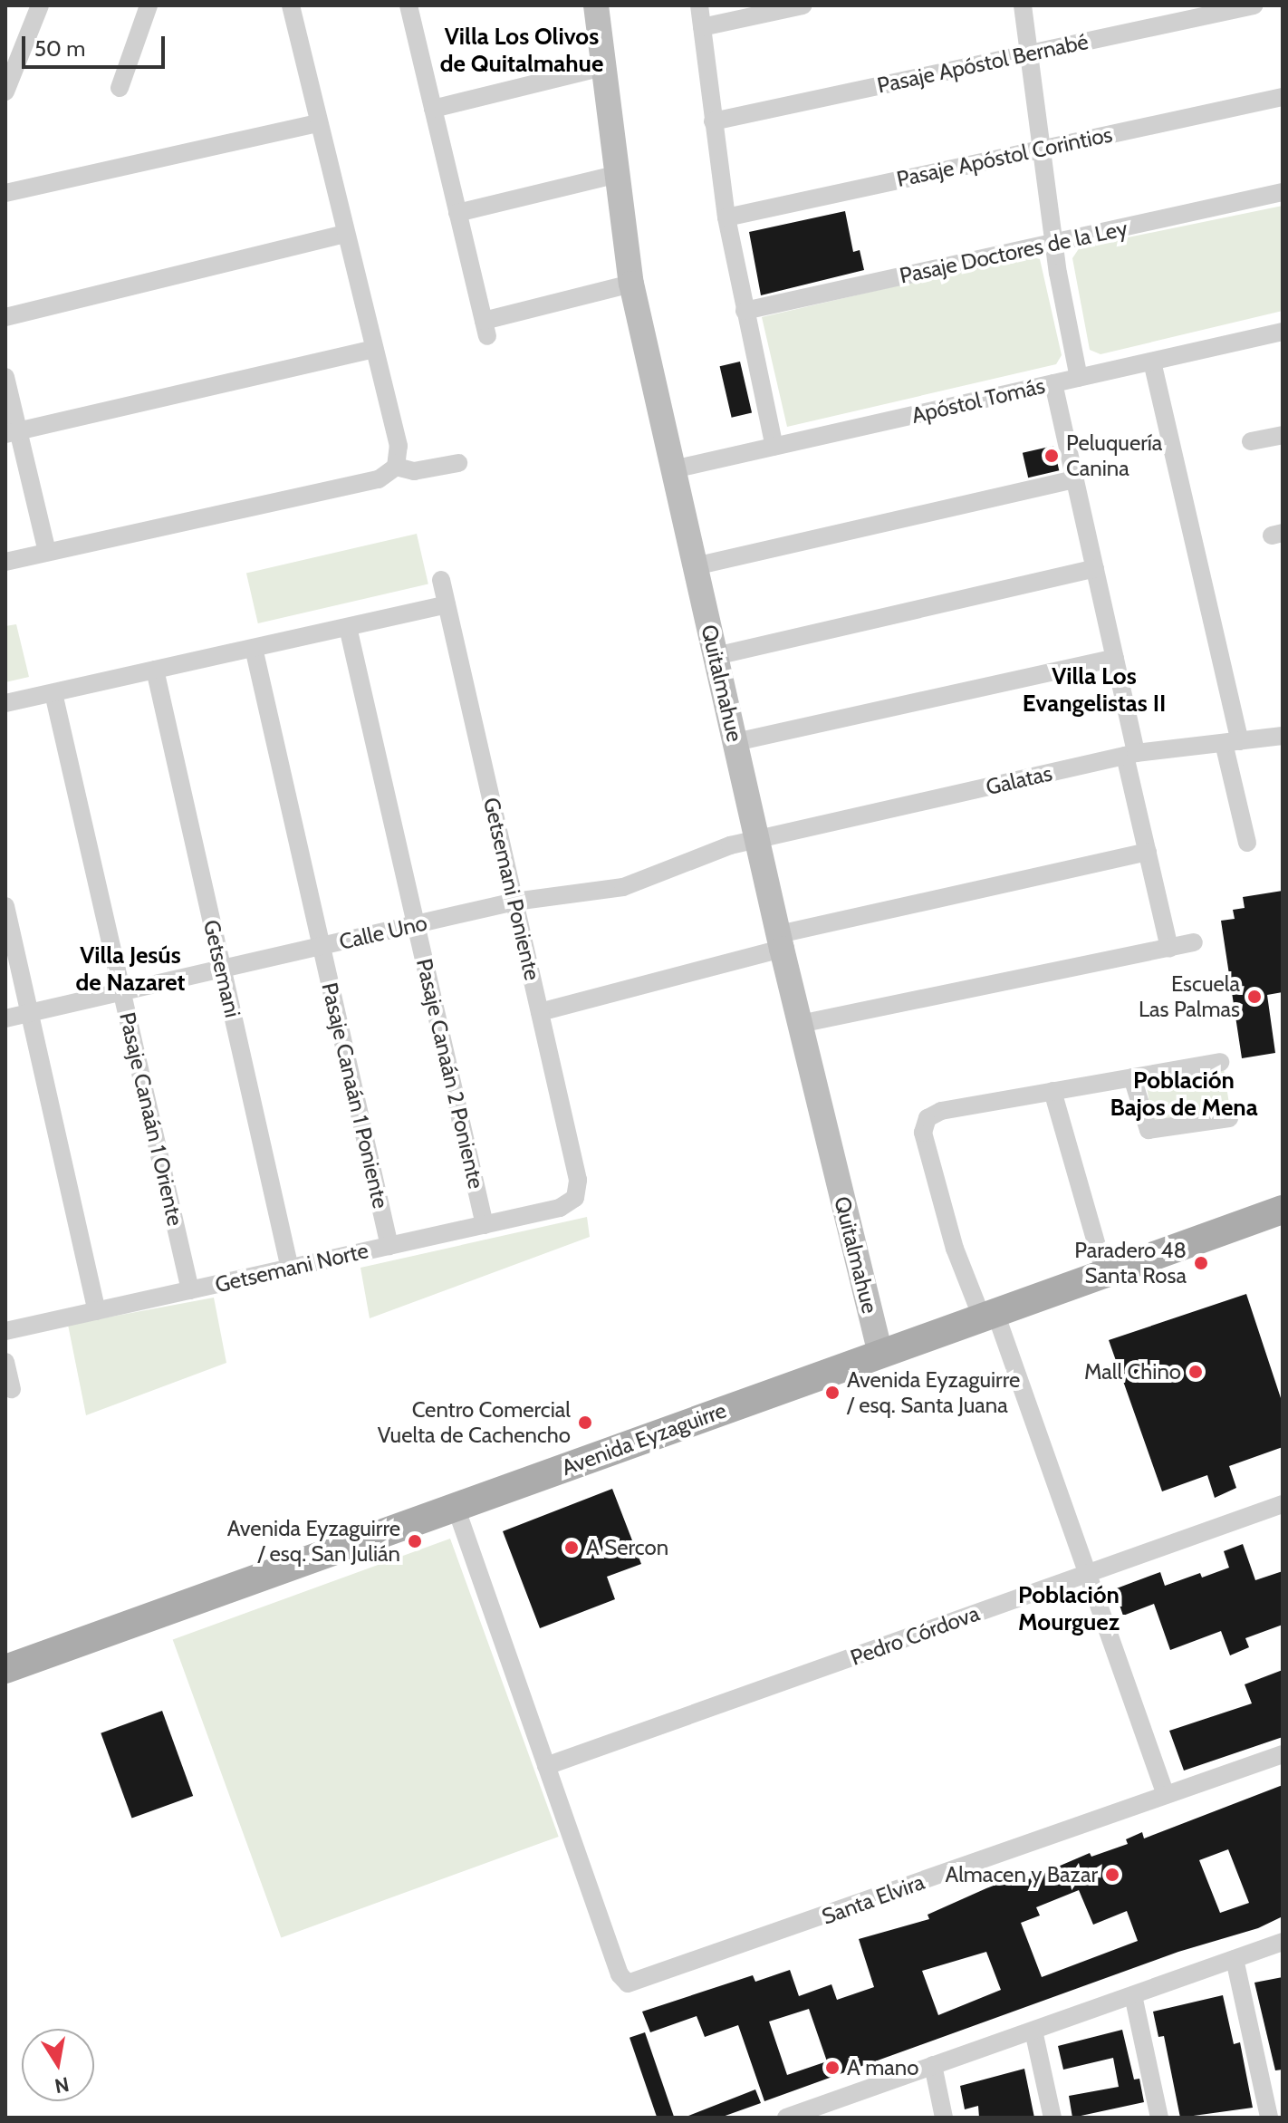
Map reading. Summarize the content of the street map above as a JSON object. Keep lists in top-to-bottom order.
{
  "streets": {
    "main road": ["Avenida Eyzaguirre"],
    "street": [
      "Pasaje Apóstol Bernabé",
      "Pasaje Apóstol Corintios",
      "Pasaje Doctores de la Ley",
      "Apóstol Tomás",
      "Quitalmahue",
      "Galatas",
      "Getsemani Poniente",
      "Calle Uno",
      "Getsemani",
      "Pasaje Canaán 2 Poniente",
      "Pasaje Canaán 1 Poniente",
      "Pasaje Canaán 1 Oriente",
      "Getsemani Norte",
      "Pedro Córdova",
      "Santa Elvira"
    ]
  },
  "crossings": [
    ["Apóstol Tomás", "Quitalmahue"],
    ["Quitalmahue", "Galatas"],
    ["Quitalmahue", "Calle Uno"],
    ["Quitalmahue", "Avenida Eyzaguirre"],
    ["Galatas", "Calle Uno"],
    ["Getsemani Poniente", "Calle Uno"],
    ["Getsemani Poniente", "Getsemani Norte"],
    ["Calle Uno", "Getsemani"],
    ["Calle Uno", "Pasaje Canaán 2 Poniente"],
    ["Calle Uno", "Pasaje Canaán 1 Poniente"],
    ["Calle Uno", "Pasaje Canaán 1 Oriente"],
    ["Getsemani", "Getsemani Norte"],
    ["Pasaje Canaán 2 Poniente", "Getsemani Norte"],
    ["Pasaje Canaán 1 Poniente", "Getsemani Norte"],
    ["Pasaje Canaán 1 Oriente", "Getsemani Norte"],
    ["Pedro Córdova", "Santa Elvira"]
  ],
  "districts": [
    "Villa Los Olivos de Quitalmahue",
    "Villa Los Evangelistas II",
    "Villa Jesús de Nazaret",
    "Población Bajos de Mena",
    "Población Mourguez"
  ],
  "places": [
    "Peluquería Canina",
    "Escuela Las Palmas",
    "Paradero 48 Santa Rosa",
    "Mall Chino",
    "Avenida Eyzaguirre / esq. Santa Juana",
    "Centro Comercial Vuelta de Cachencho",
    "Avenida Eyzaguirre / esq. San Julián",
    "A Sercon",
    "Almacen y Bazar",
    "A mano"
  ],
  "scale_bar": "50 m",
  "north": "bottom"
}
